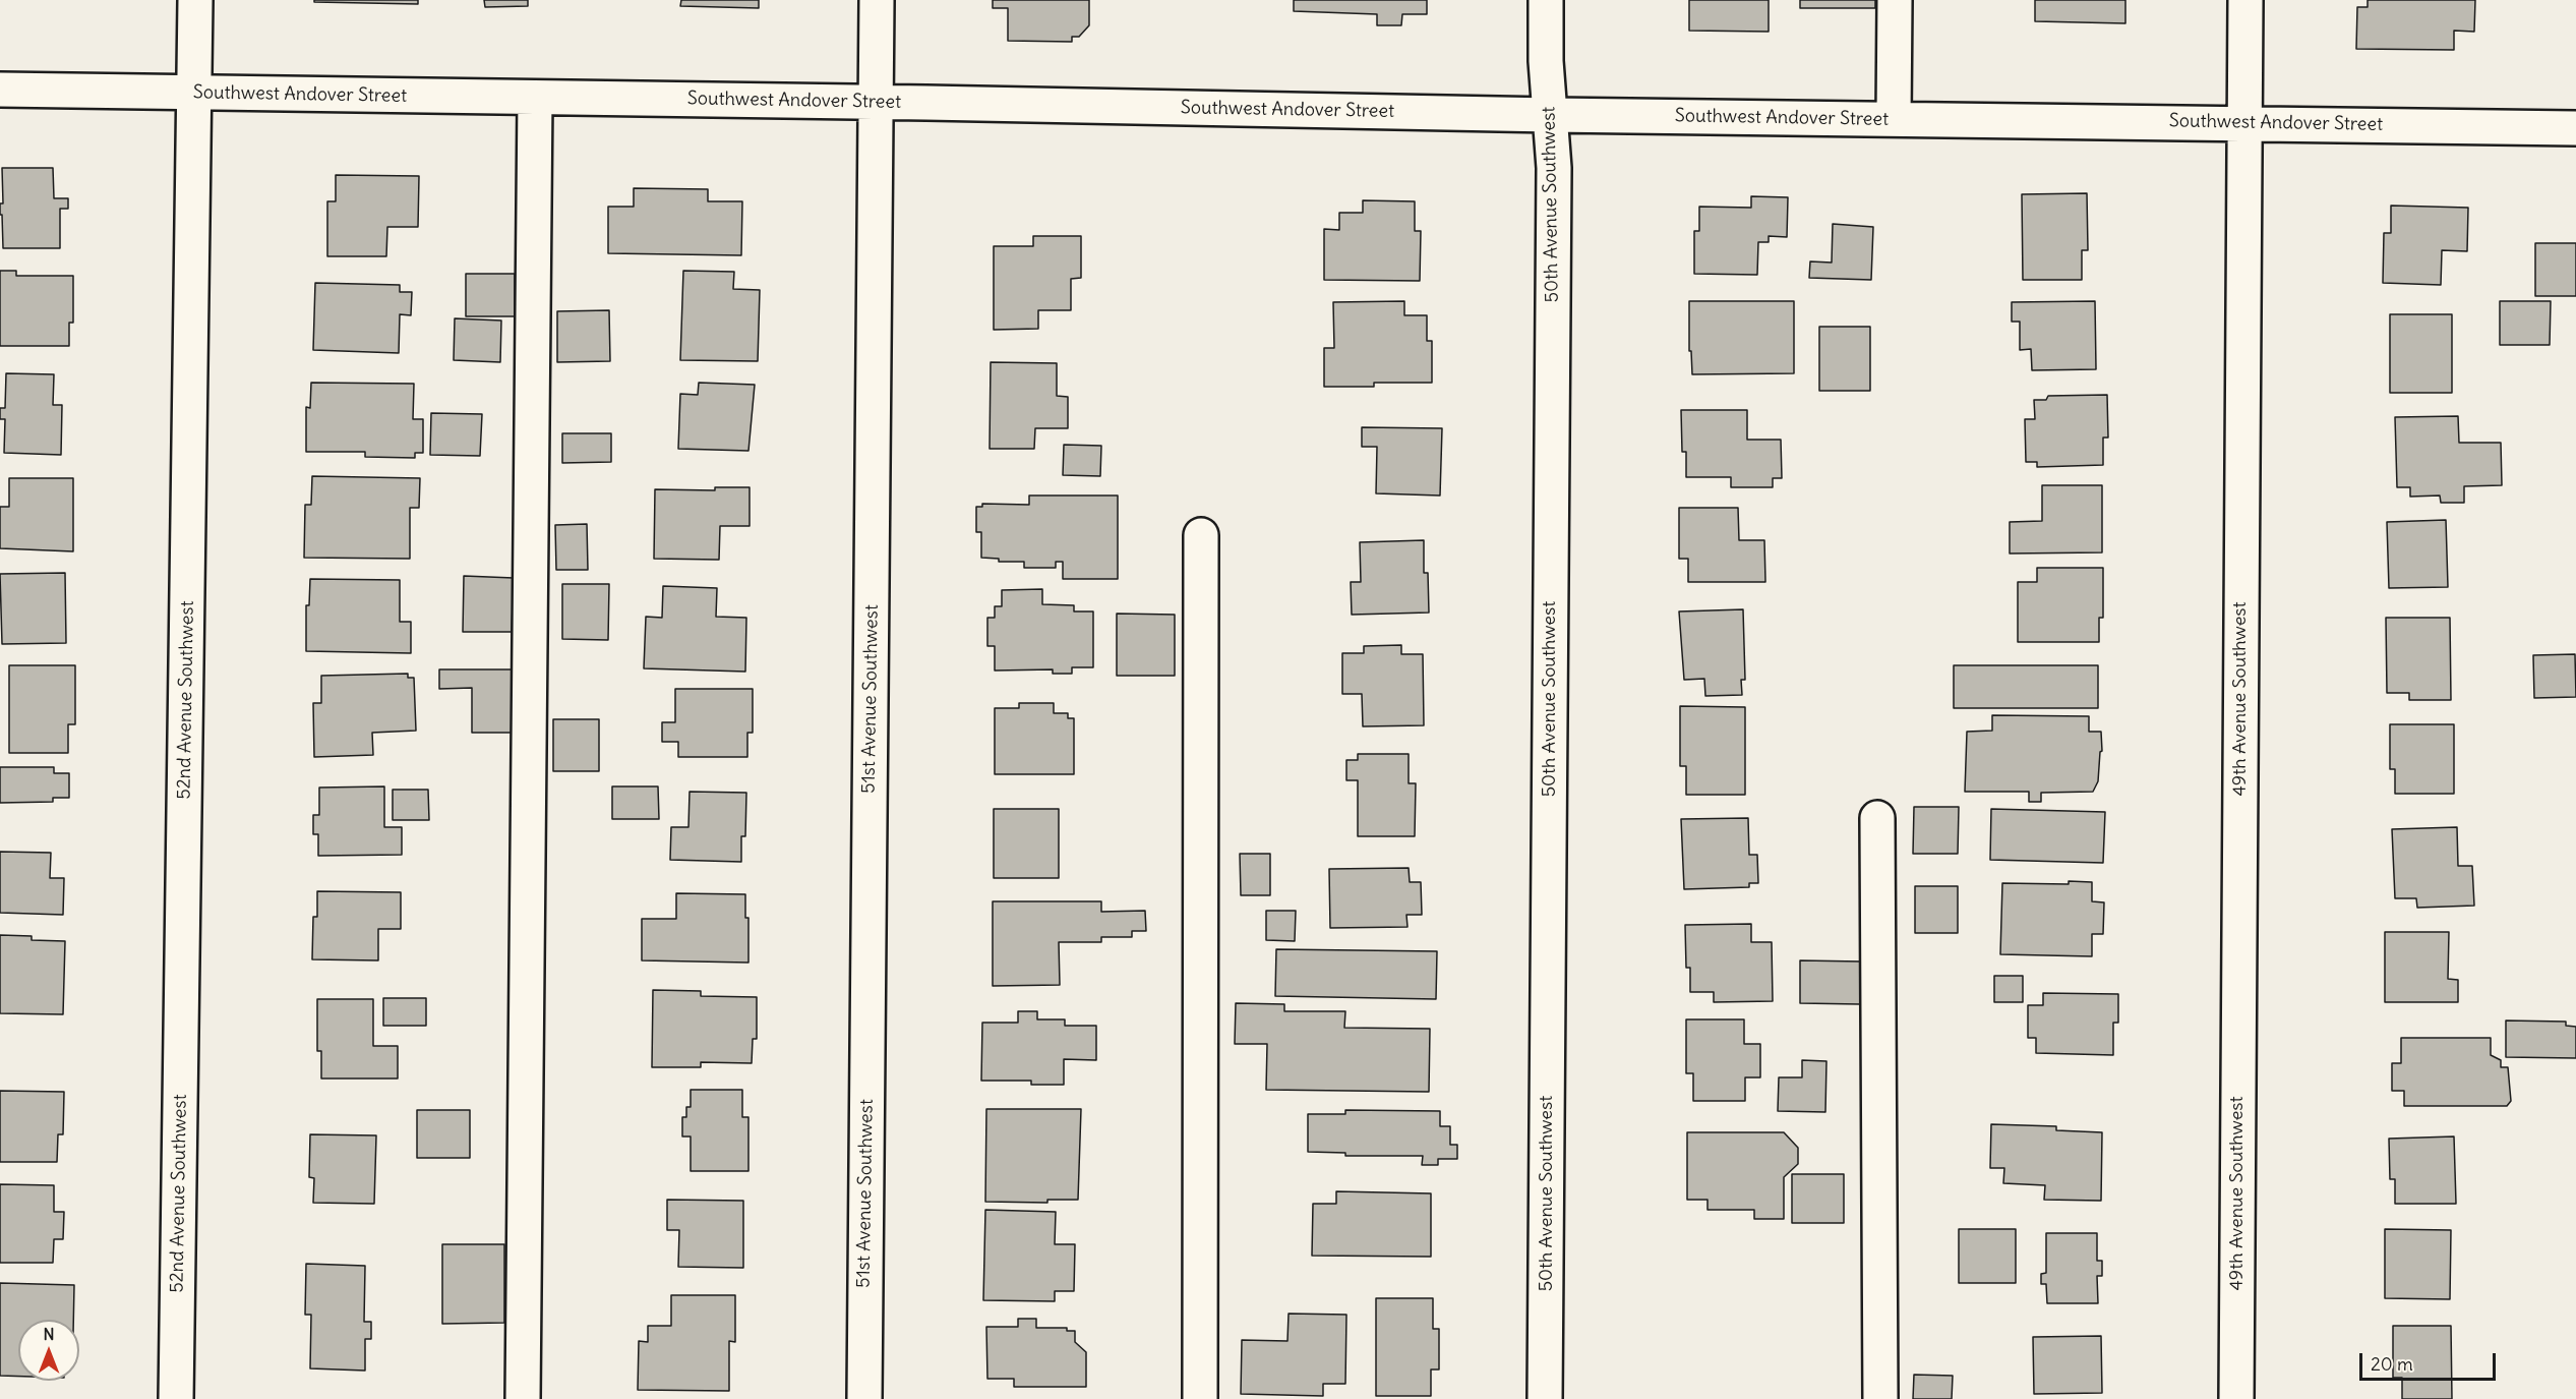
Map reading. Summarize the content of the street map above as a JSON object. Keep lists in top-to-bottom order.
{
  "streets": {
    "street": [
      "Southwest Andover Street",
      "50th Avenue Southwest",
      "51st Avenue Southwest",
      "49th Avenue Southwest",
      "52nd Avenue Southwest"
    ]
  },
  "crossings": [
    ["Southwest Andover Street", "50th Avenue Southwest"],
    ["Southwest Andover Street", "51st Avenue Southwest"],
    ["Southwest Andover Street", "49th Avenue Southwest"],
    ["Southwest Andover Street", "52nd Avenue Southwest"]
  ],
  "scale_bar": "20 m",
  "north": "top"
}
